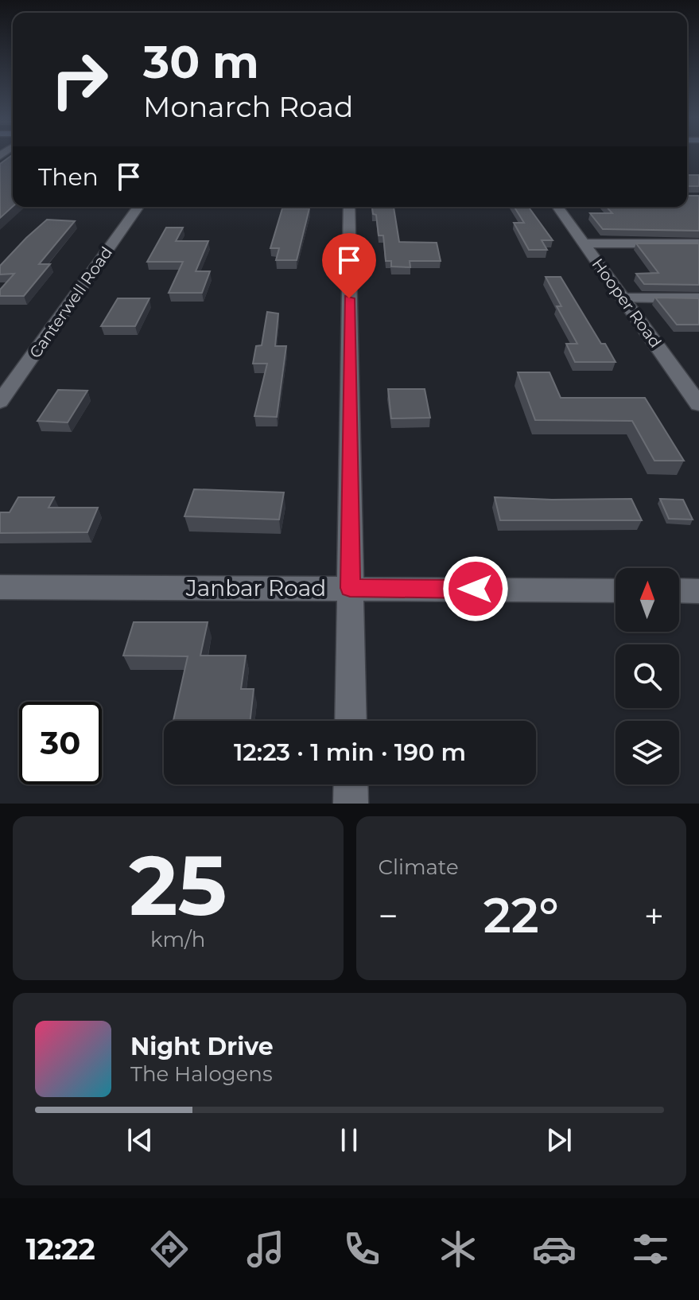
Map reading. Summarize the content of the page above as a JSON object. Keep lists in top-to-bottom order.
{
  "streets": {
    "street": ["Canterwell Road", "Hooper Road", "Janbar Road"]
  },
  "north": "top",
  "page": {
    "turn": ["30 m", "Monarch Road"],
    "then": "Then",
    "limit": "30",
    "trip": "12:23 · 1 min · 190 m",
    "tile": [
      ["25", "km/h"],
      "Climate"
    ],
    "heat": ["−", "22°", "+"],
    "song": ["Night Drive", "The Halogens"],
    "tabs": "12:22"
  }
}
